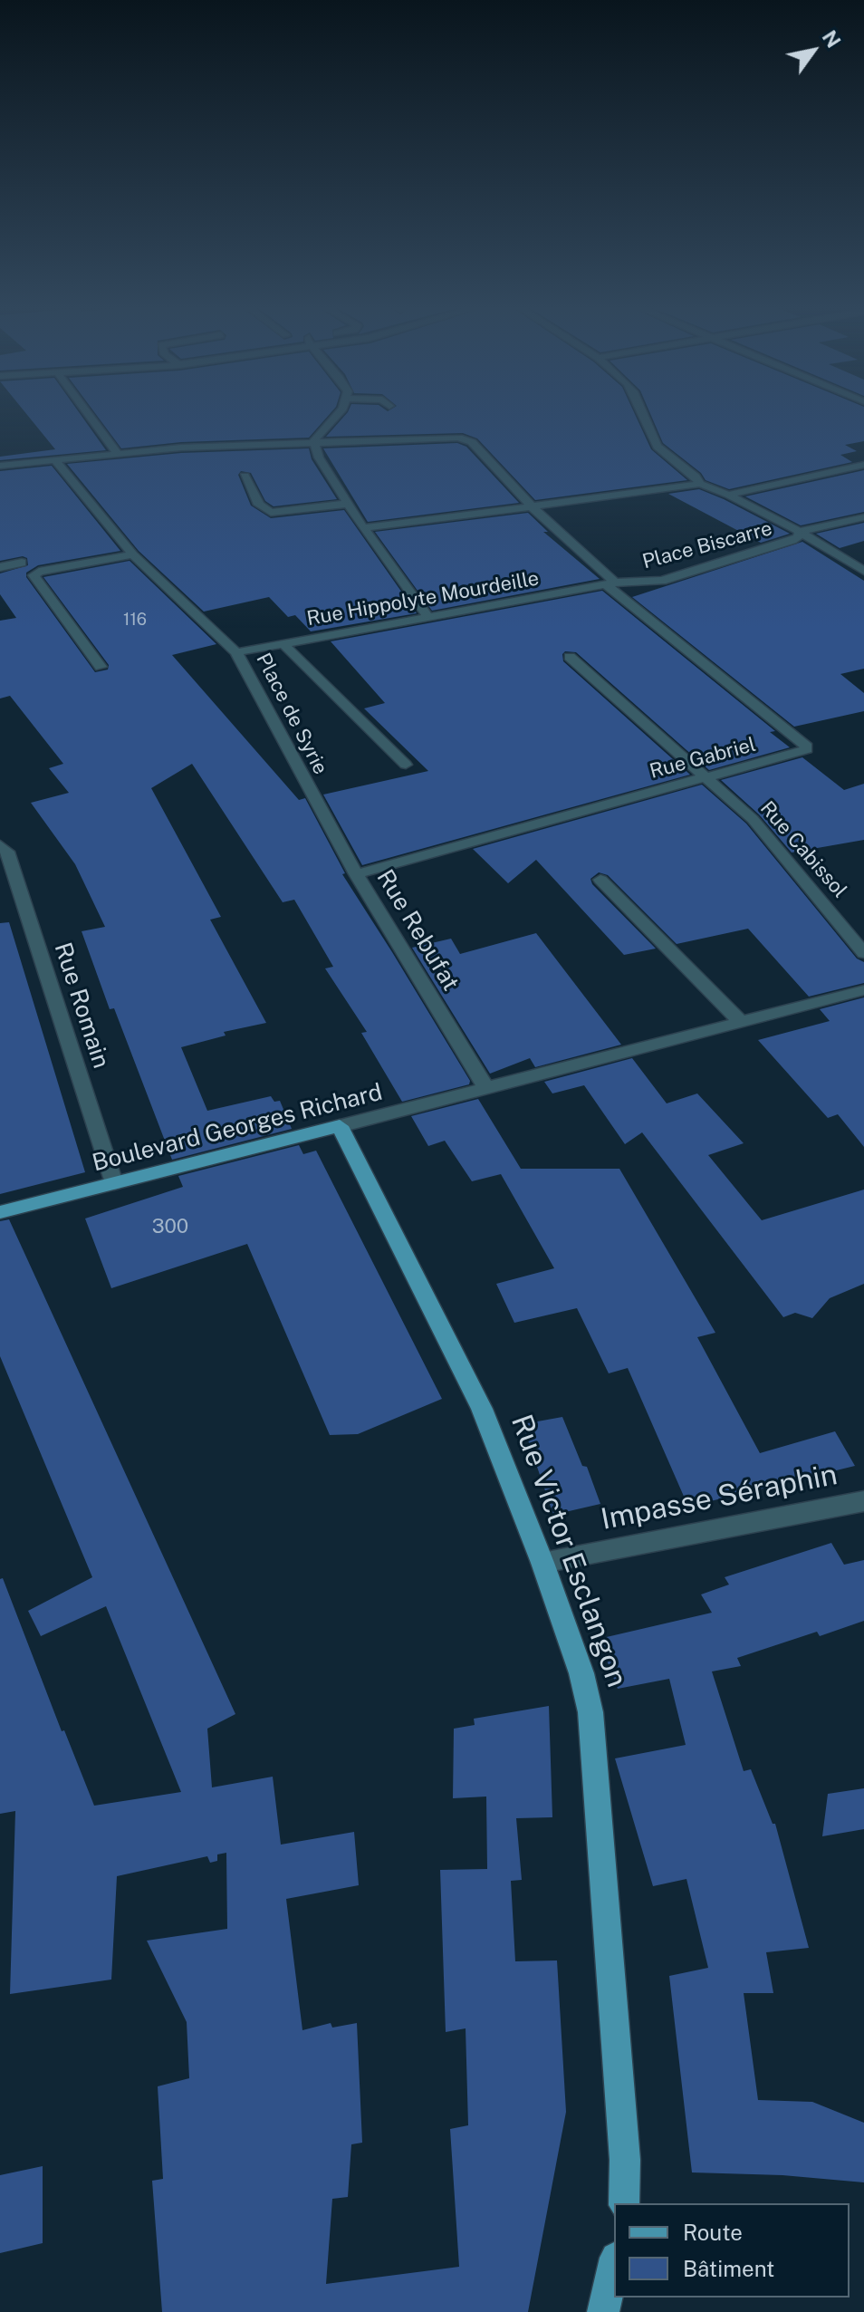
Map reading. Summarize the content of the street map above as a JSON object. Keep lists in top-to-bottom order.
{
  "streets": {
    "main road": ["Boulevard Georges Richard", "Rue Victor Esclangon"],
    "street": [
      "Place Biscarre",
      "Rue Hippolyte Mourdeille",
      "Place de Syrie",
      "Rue Gabriel",
      "Rue Cabissol",
      "Rue Rebufat",
      "Rue Romain",
      "Impasse Séraphin"
    ]
  },
  "crossings": [
    ["Place Biscarre", "Rue Hippolyte Mourdeille"],
    ["Place Biscarre", "Rue Gabriel"],
    ["Rue Hippolyte Mourdeille", "Place de Syrie"],
    ["Rue Hippolyte Mourdeille", "Rue Gabriel"],
    ["Place de Syrie", "Rue Rebufat"],
    ["Rue Gabriel", "Rue Cabissol"],
    ["Rue Gabriel", "Rue Rebufat"],
    ["Rue Rebufat", "Boulevard Georges Richard"],
    ["Rue Romain", "Boulevard Georges Richard"],
    ["Boulevard Georges Richard", "Rue Victor Esclangon"],
    ["Impasse Séraphin", "Rue Victor Esclangon"]
  ],
  "house_numbers": ["116", "300"],
  "legend": ["Route", "Bâtiment"],
  "north": "top right"
}
